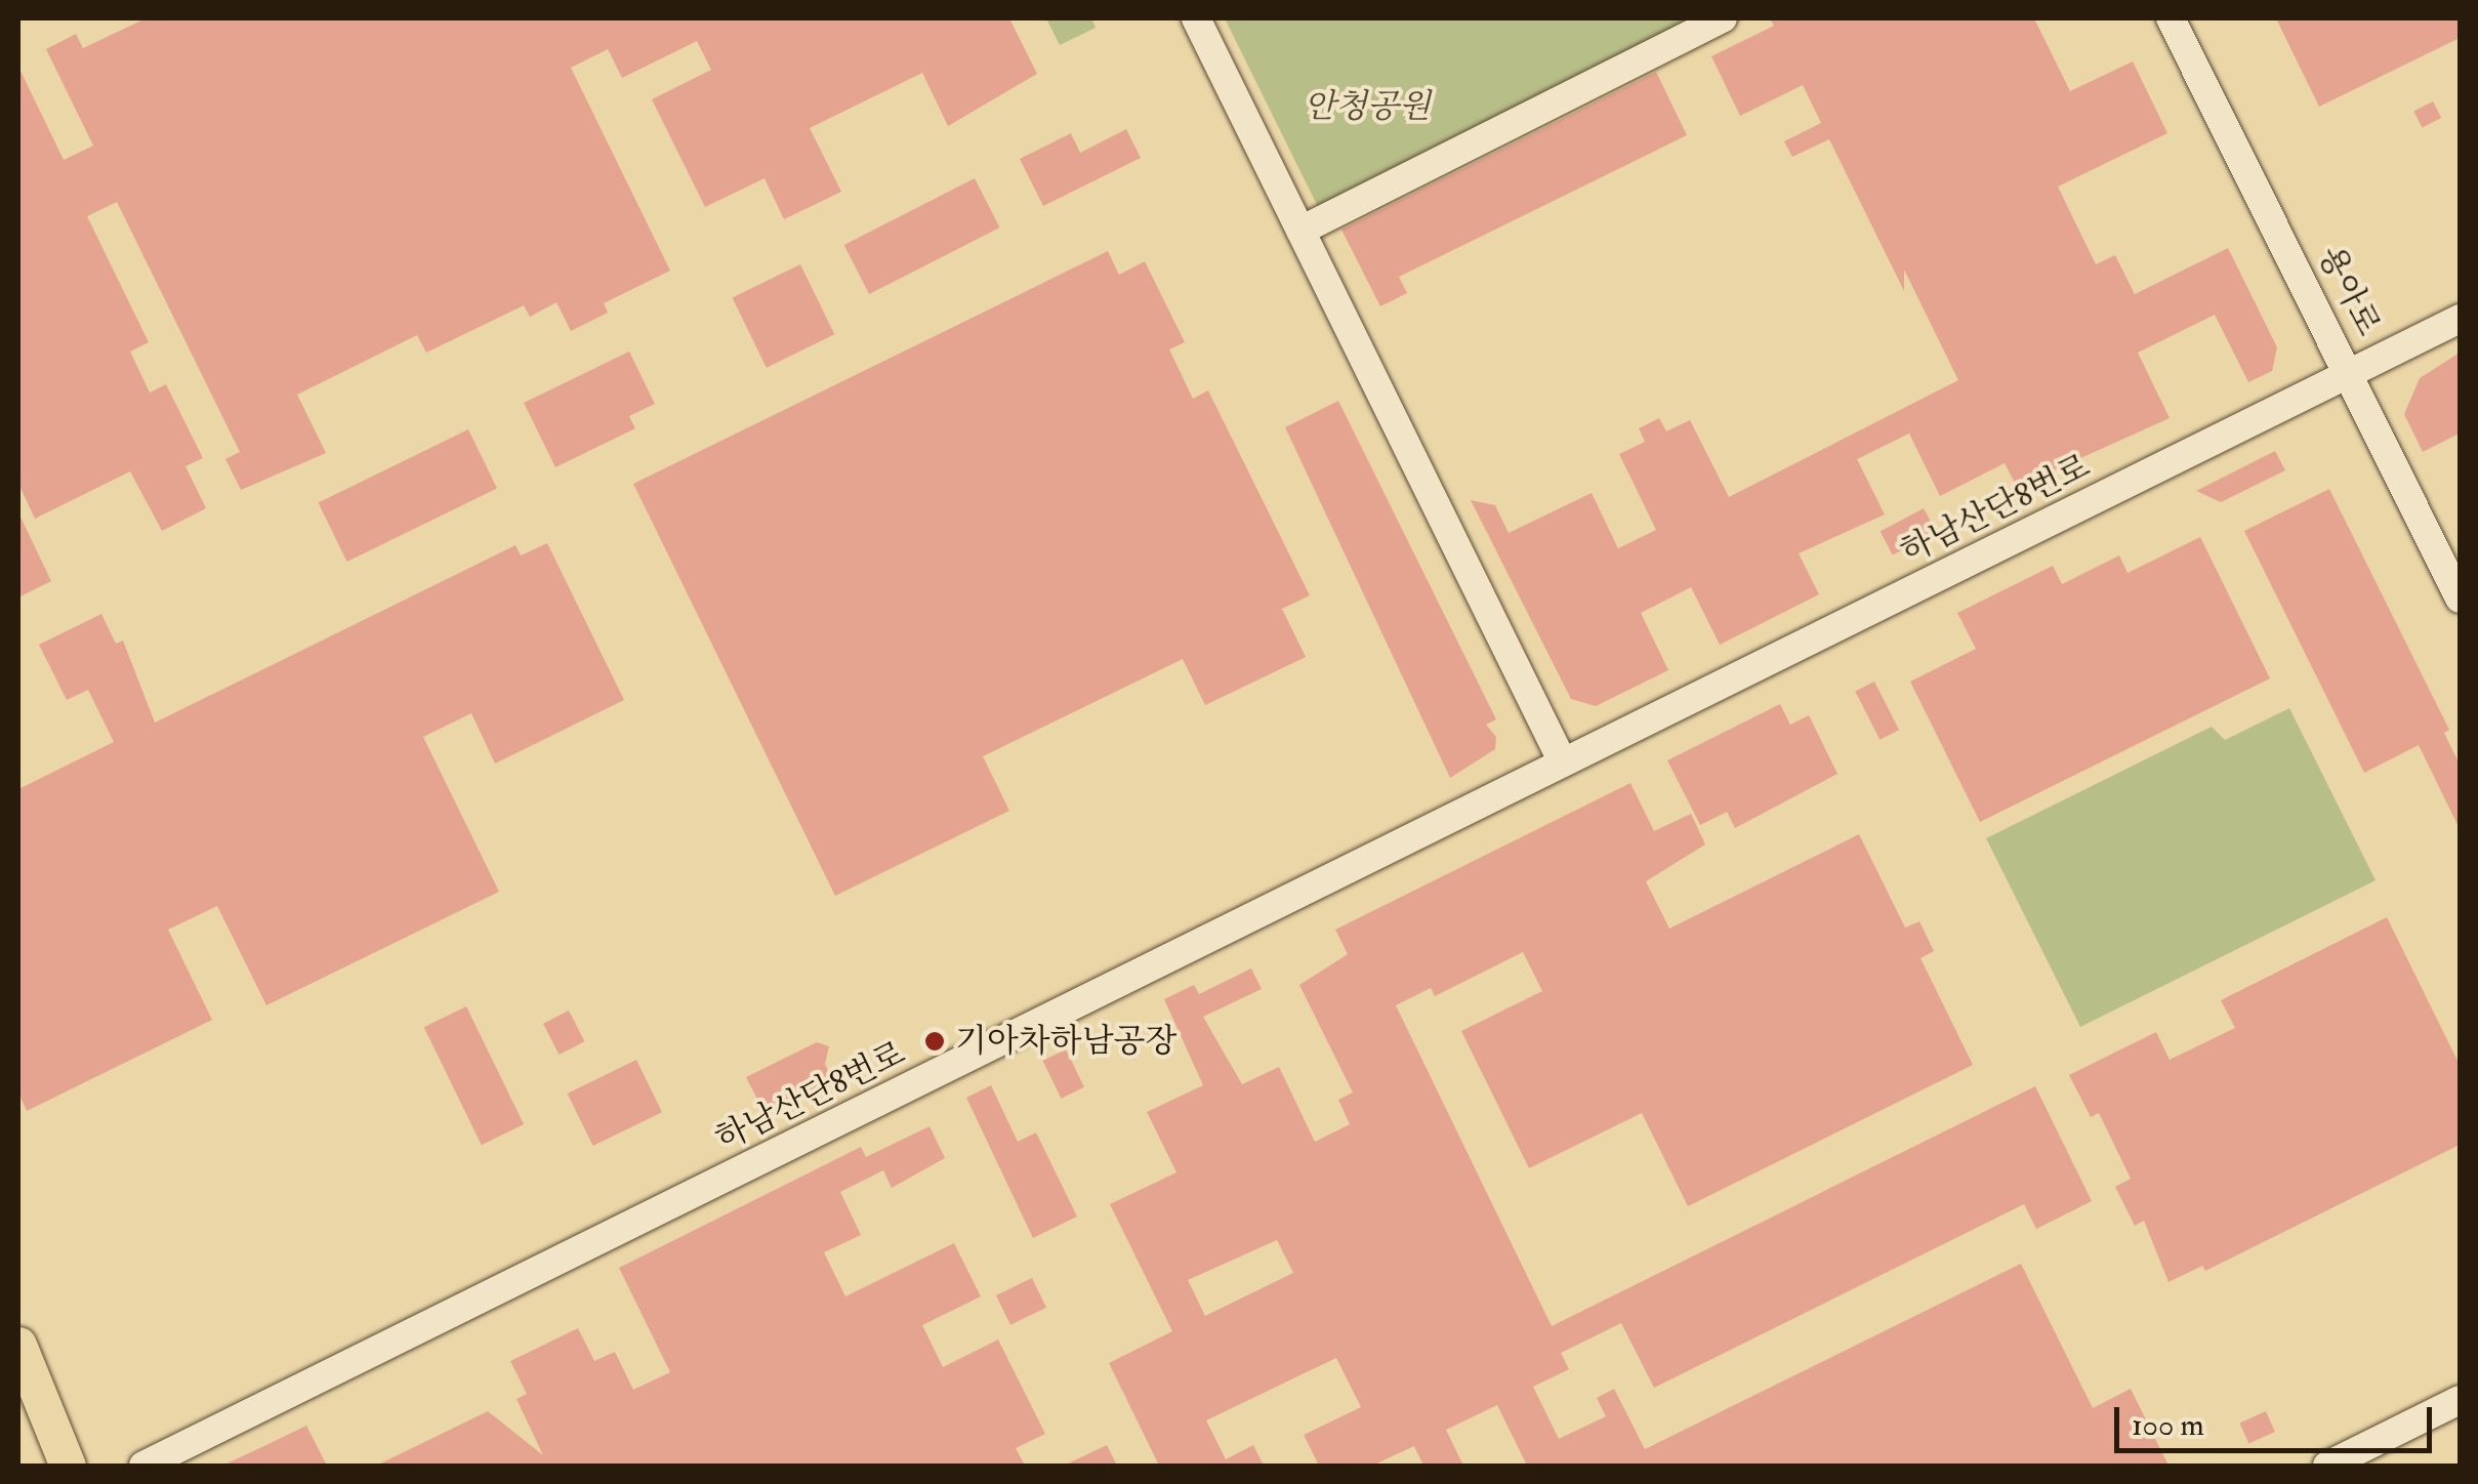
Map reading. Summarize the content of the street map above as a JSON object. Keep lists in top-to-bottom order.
{
  "streets": {
    "street": ["용아로", "하남산단8번로"]
  },
  "crossings": [
    ["용아로", "하남산단8번로"]
  ],
  "parks": ["안청공원"],
  "places": ["기아차하남공장"],
  "scale_bar": "100 m"
}
